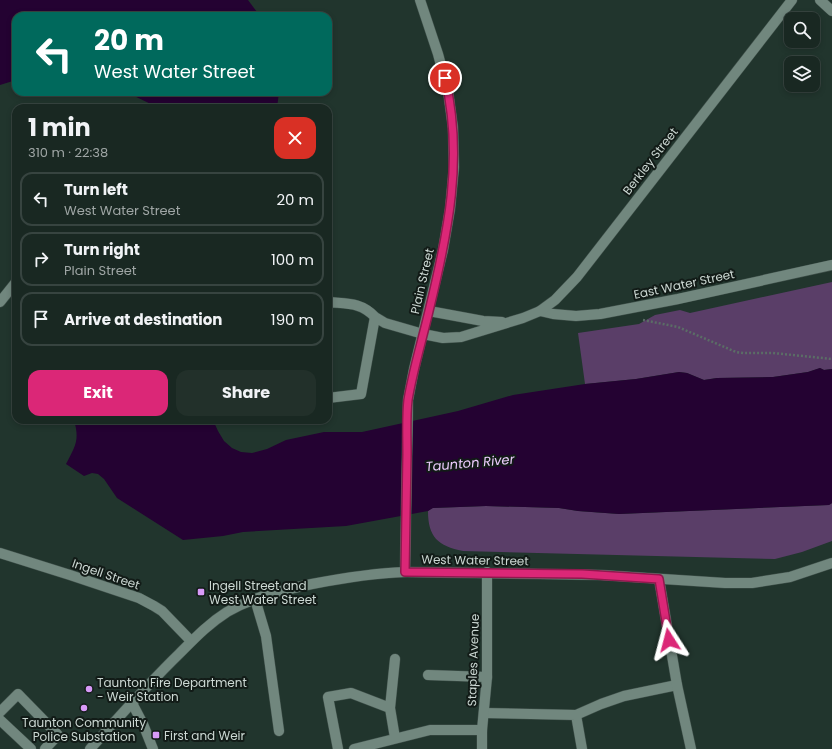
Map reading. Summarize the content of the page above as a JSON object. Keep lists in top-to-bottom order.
{
  "streets": {
    "main road": [
      "Berkley Street",
      "Plain Street",
      "East Water Street",
      "West Water Street",
      "Ingell Street",
      "Staples Avenue"
    ]
  },
  "crossings": [
    ["Berkley Street", "East Water Street"],
    ["Plain Street", "West Water Street"],
    ["West Water Street", "Ingell Street"],
    ["West Water Street", "Staples Avenue"]
  ],
  "water": ["Taunton River"],
  "places": {
    "transit": ["Ingell Street and West Water Street", "First and Weir"],
    "other": ["Taunton Fire Department - Weir Station", "Taunton Community Police Substation"]
  },
  "page": {
    "turn": ["20 m", "West Water Street"],
    "heading": ["1 min", "310 m · 22:38"],
    "list": [
      {
        "name": "Turn left",
        "note": "West Water Street",
        "value": "20 m"
      },
      {
        "name": "Turn right",
        "note": "Plain Street",
        "value": "100 m"
      },
      {
        "name": "Arrive at destination",
        "value": "190 m"
      }
    ],
    "buttons": ["Exit", "Share"]
  }
}
